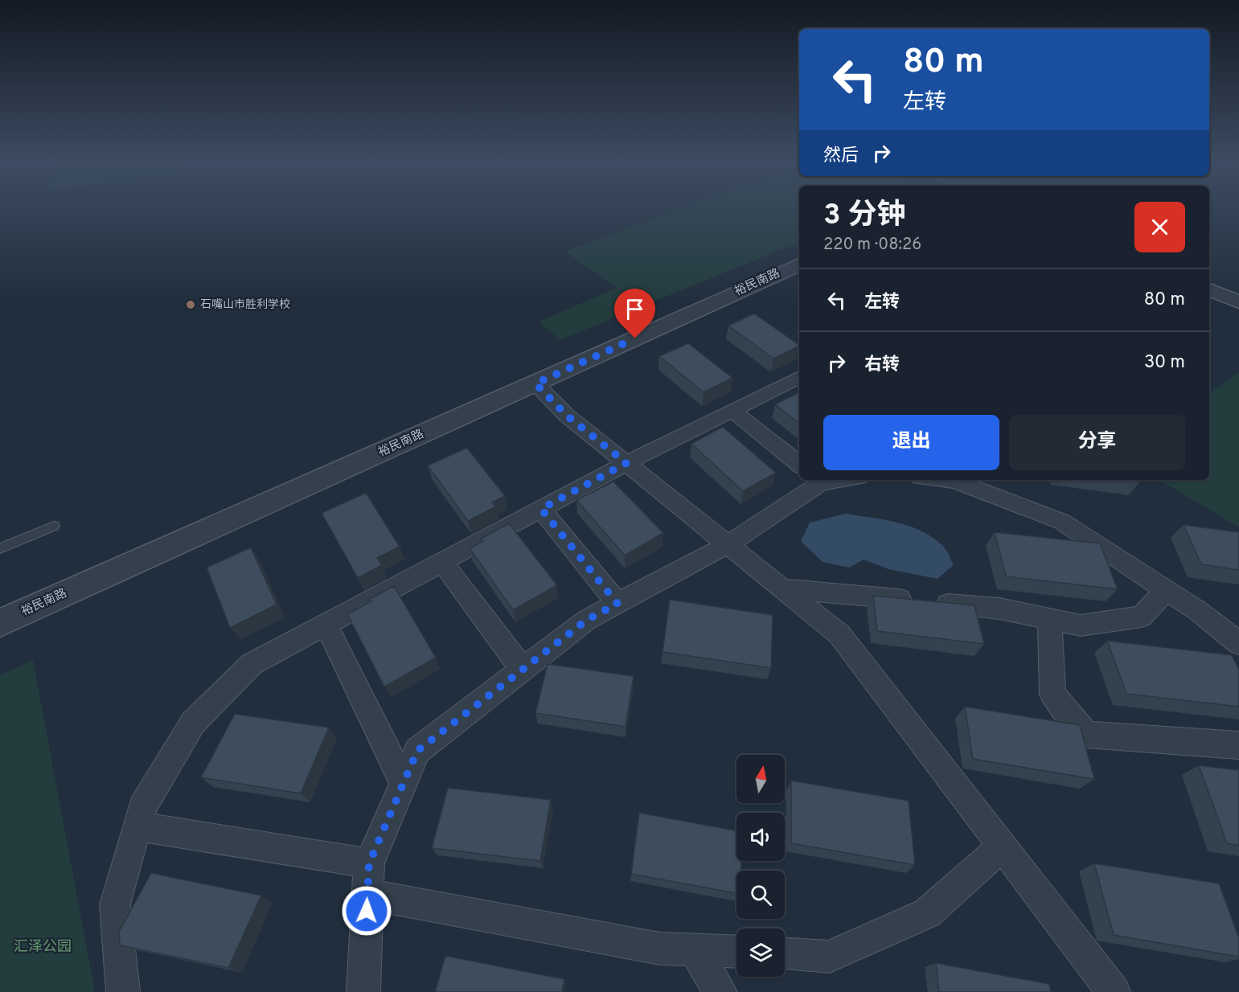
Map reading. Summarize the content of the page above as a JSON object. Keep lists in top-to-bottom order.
{
  "streets": {
    "street": ["裕民南路"]
  },
  "parks": ["汇泽公园"],
  "places": ["石嘴山市胜利学校"],
  "north": "top",
  "page": {
    "turn": ["80 m", "左转"],
    "then": "然后",
    "heading": ["3 分钟", "220 m · 08:26"],
    "list": [
      {
        "name": "左转",
        "value": "80 m"
      },
      {
        "name": "右转",
        "value": "30 m"
      }
    ],
    "buttons": ["退出", "分享"]
  }
}
